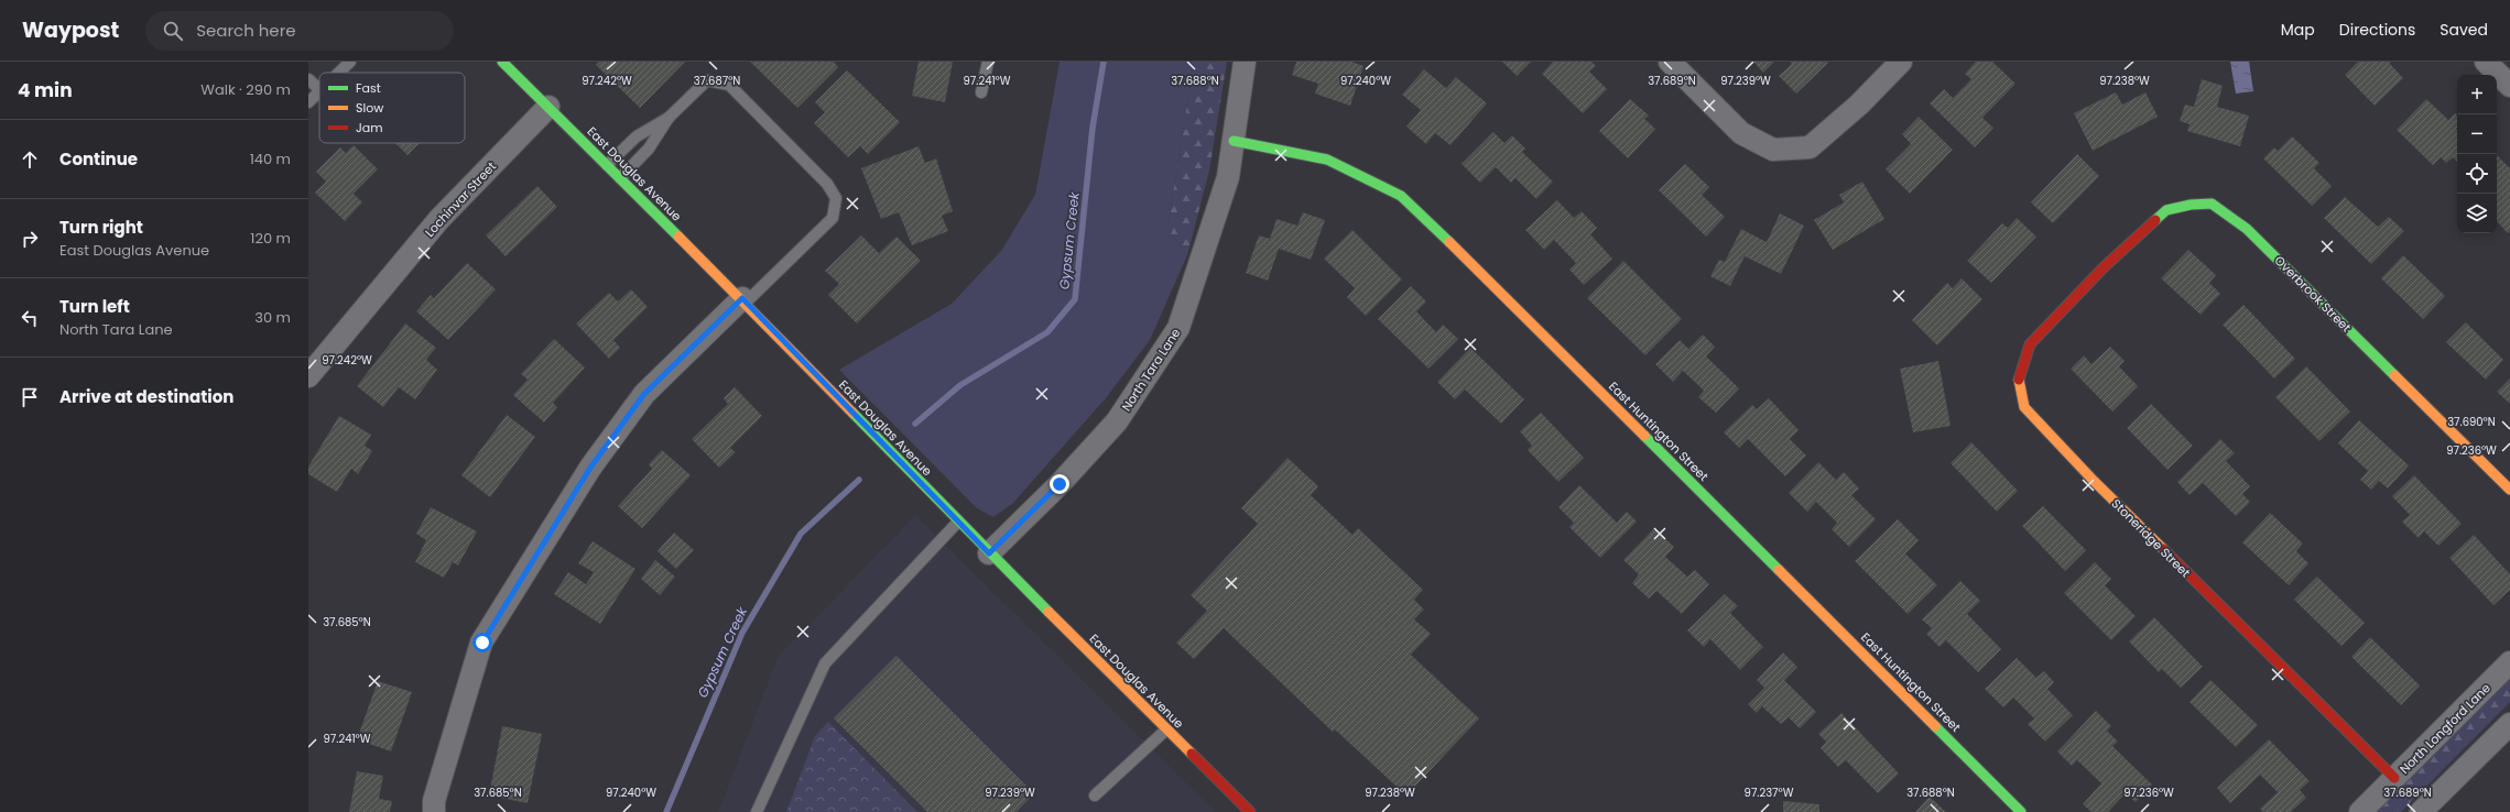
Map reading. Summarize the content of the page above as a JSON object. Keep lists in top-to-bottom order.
{
  "streets": {
    "street": [
      "East Douglas Avenue",
      "Lochinvar Street",
      "Overbrook Street",
      "North Tara Lane",
      "East Huntington Street",
      "Stoneridge Street",
      "North Longford Lane"
    ]
  },
  "crossings": [
    ["East Douglas Avenue", "Lochinvar Street"],
    ["East Douglas Avenue", "North Tara Lane"],
    ["Overbrook Street", "Stoneridge Street"],
    ["North Tara Lane", "East Huntington Street"],
    ["Stoneridge Street", "North Longford Lane"]
  ],
  "water": ["Gypsum Creek"],
  "legend": ["Fast", "Slow", "Jam"],
  "page": {
    "header": "Waypost",
    "search": "Search here",
    "nav": ["Map", "Directions", "Saved"],
    "heading": ["4 min", "Walk · 290 m"],
    "map_buttons": ["+", "−"],
    "list": [
      ["Continue", "140 m"],
      ["Turn right", "East Douglas Avenue", "120 m"],
      ["Turn left", "North Tara Lane", "30 m"],
      "Arrive at destination"
    ]
  },
  "coordinates": [
    "97.242°W",
    "37.687°N",
    "97.241°W",
    "37.688°N",
    "97.240°W",
    "37.689°N",
    "97.239°W",
    "97.238°W",
    "37.690°N",
    "97.236°W",
    "37.685°N",
    "97.237°W"
  ]
}
